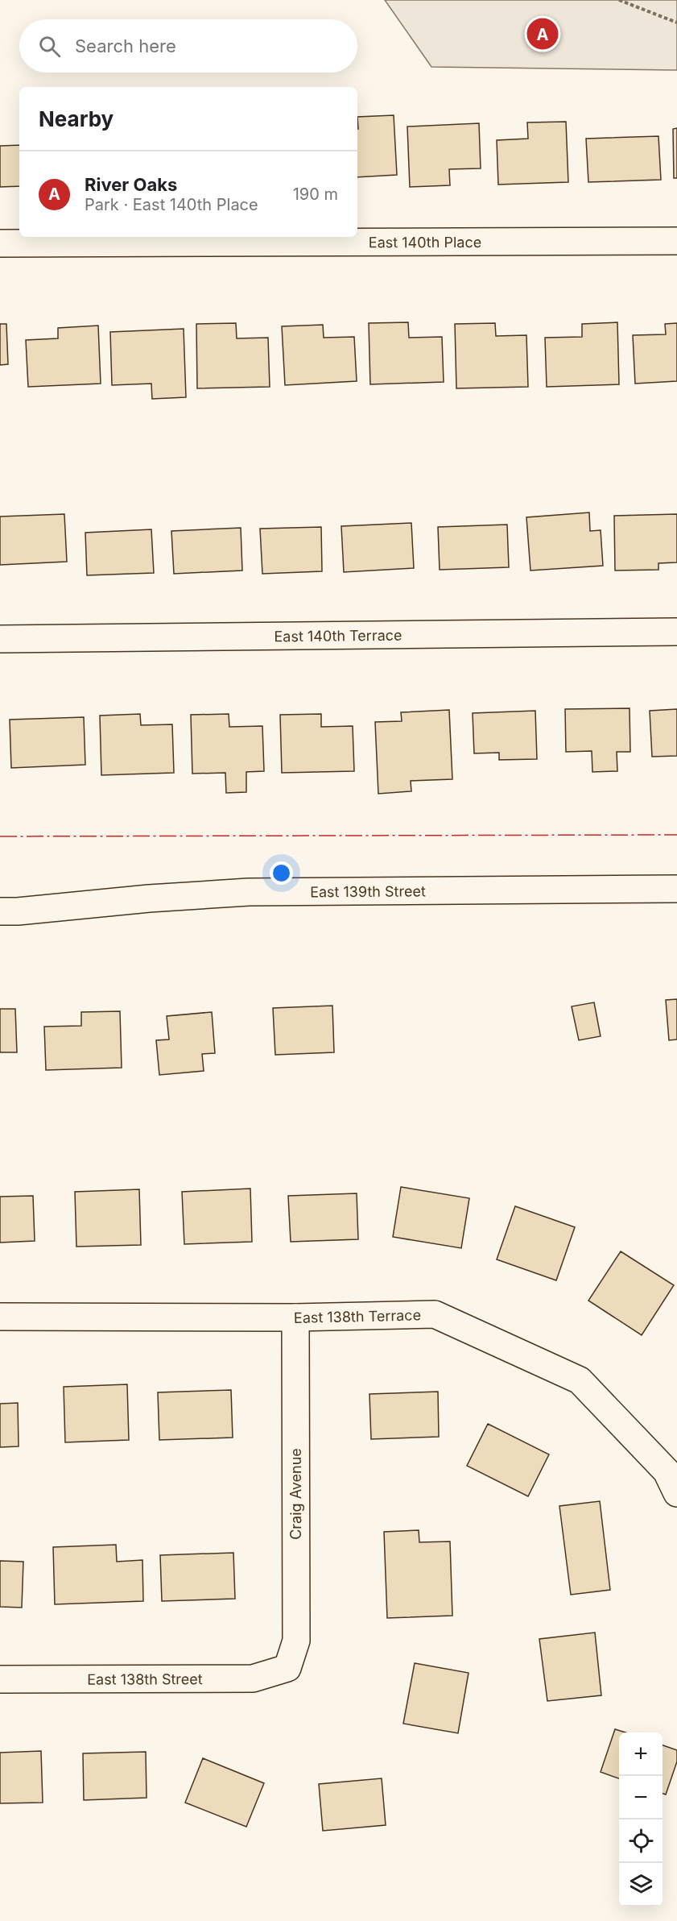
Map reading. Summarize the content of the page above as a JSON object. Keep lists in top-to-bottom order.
{
  "streets": {
    "street": [
      "East 140th Place",
      "East 140th Terrace",
      "East 139th Street",
      "East 138th Terrace",
      "Craig Avenue",
      "East 138th Street"
    ]
  },
  "crossings": [
    ["East 138th Terrace", "Craig Avenue"],
    ["Craig Avenue", "East 138th Street"]
  ],
  "page": {
    "pins": "A",
    "search": "Search here",
    "heading": "Nearby",
    "list": [
      {
        "mark": "A",
        "name": "River Oaks",
        "note": "Park · East 140th Place",
        "value": "190 m"
      }
    ],
    "map_buttons": ["+", "−"]
  }
}
